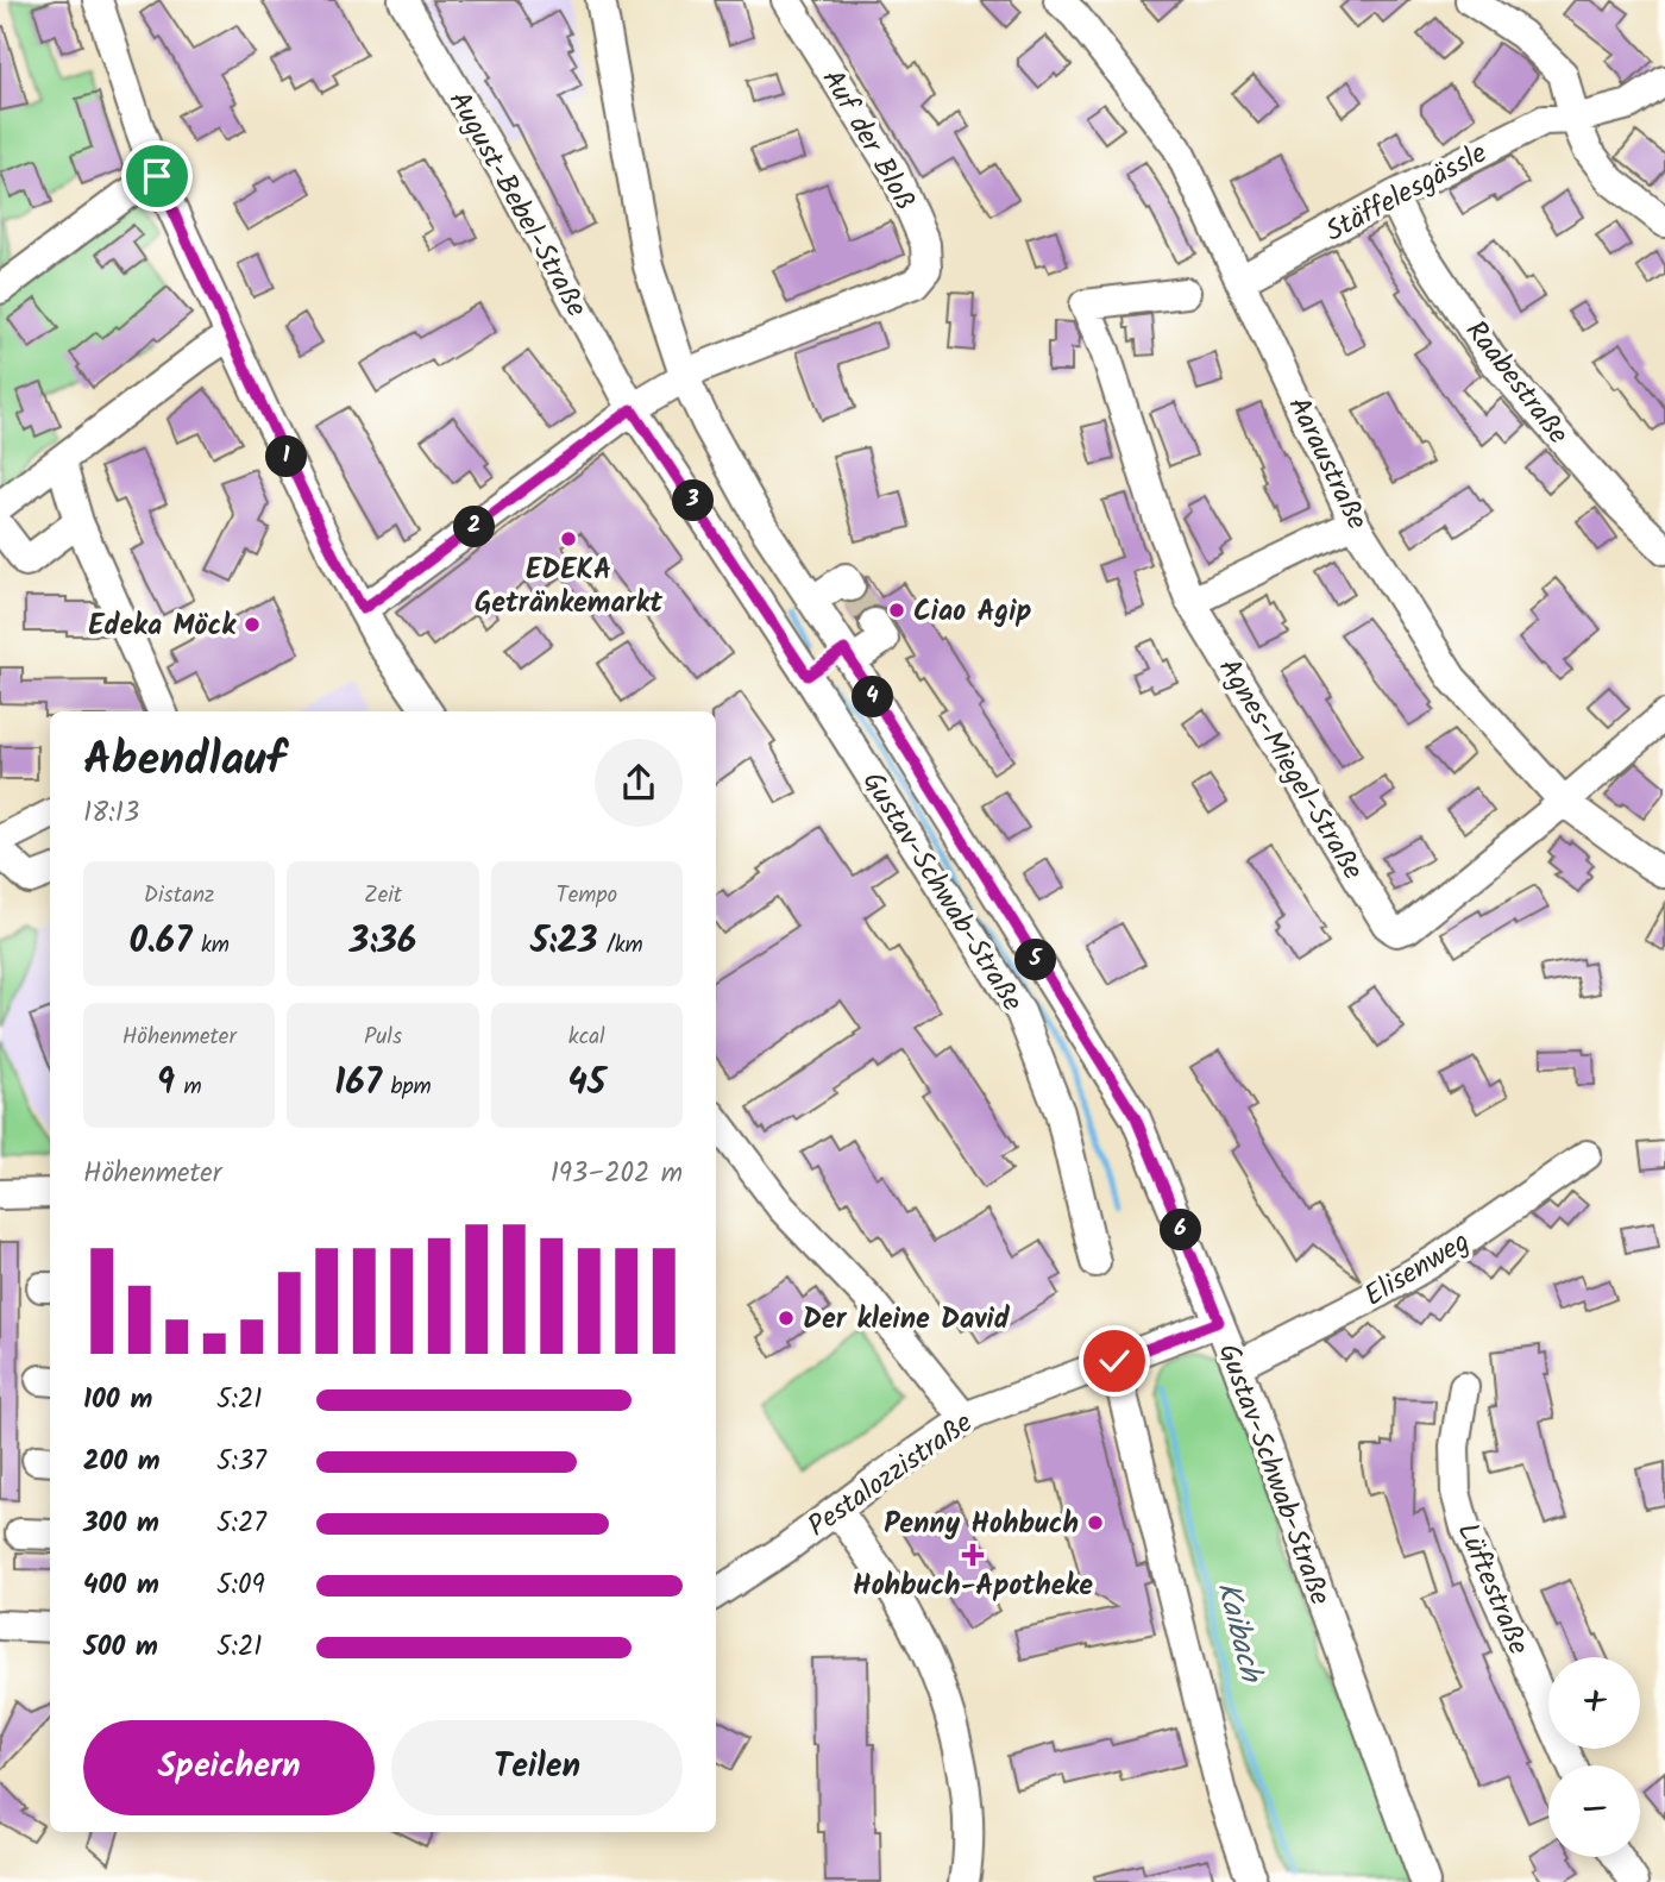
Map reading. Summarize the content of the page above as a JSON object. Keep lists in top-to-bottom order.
{
  "streets": {
    "street": [
      "Auf der Bloß",
      "Stäffelesgässle",
      "August-Bebel-Straße",
      "Raabestraße",
      "Aaraustraße",
      "Agnes-Miegel-Straße",
      "Gustav-Schwab-Straße",
      "Elisenweg",
      "Pestalozzistraße",
      "Lüftestraße"
    ]
  },
  "crossings": [
    ["Auf der Bloß", "August-Bebel-Straße"],
    ["Auf der Bloß", "Gustav-Schwab-Straße"],
    ["Stäffelesgässle", "Raabestraße"],
    ["Stäffelesgässle", "Aaraustraße"],
    ["August-Bebel-Straße", "Gustav-Schwab-Straße"],
    ["Aaraustraße", "Agnes-Miegel-Straße"],
    ["Gustav-Schwab-Straße", "Elisenweg"],
    ["Gustav-Schwab-Straße", "Pestalozzistraße"]
  ],
  "water": ["Kaibach"],
  "places": {
    "other": [
      "EDEKA Getränkemarkt",
      "Ciao Agip",
      "Edeka Möck",
      "Der kleine David",
      "Penny Hohbuch"
    ],
    "health": ["Hohbuch-Apotheke"]
  },
  "page": {
    "pins": [
      "1",
      "3",
      "2",
      "4",
      "5",
      "6"
    ],
    "heading": ["Abendlauf", "18:13"],
    "stats": [
      ["Distanz", "0.67 km"],
      ["Zeit", "3:36"],
      ["Tempo", "5:23 /km"],
      ["Höhenmeter", "9 m"],
      ["Puls", "167 bpm"],
      ["kcal", "45"]
    ],
    "chart": ["Höhenmeter", "193–202 m"],
    "list": [
      {
        "name": "100 m",
        "note": "5:21"
      },
      {
        "name": "200 m",
        "note": "5:37"
      },
      {
        "name": "300 m",
        "note": "5:27"
      },
      {
        "name": "400 m",
        "note": "5:09"
      },
      {
        "name": "500 m",
        "note": "5:21"
      }
    ],
    "map_buttons": ["+", "−"],
    "buttons": ["Speichern", "Teilen"]
  }
}
